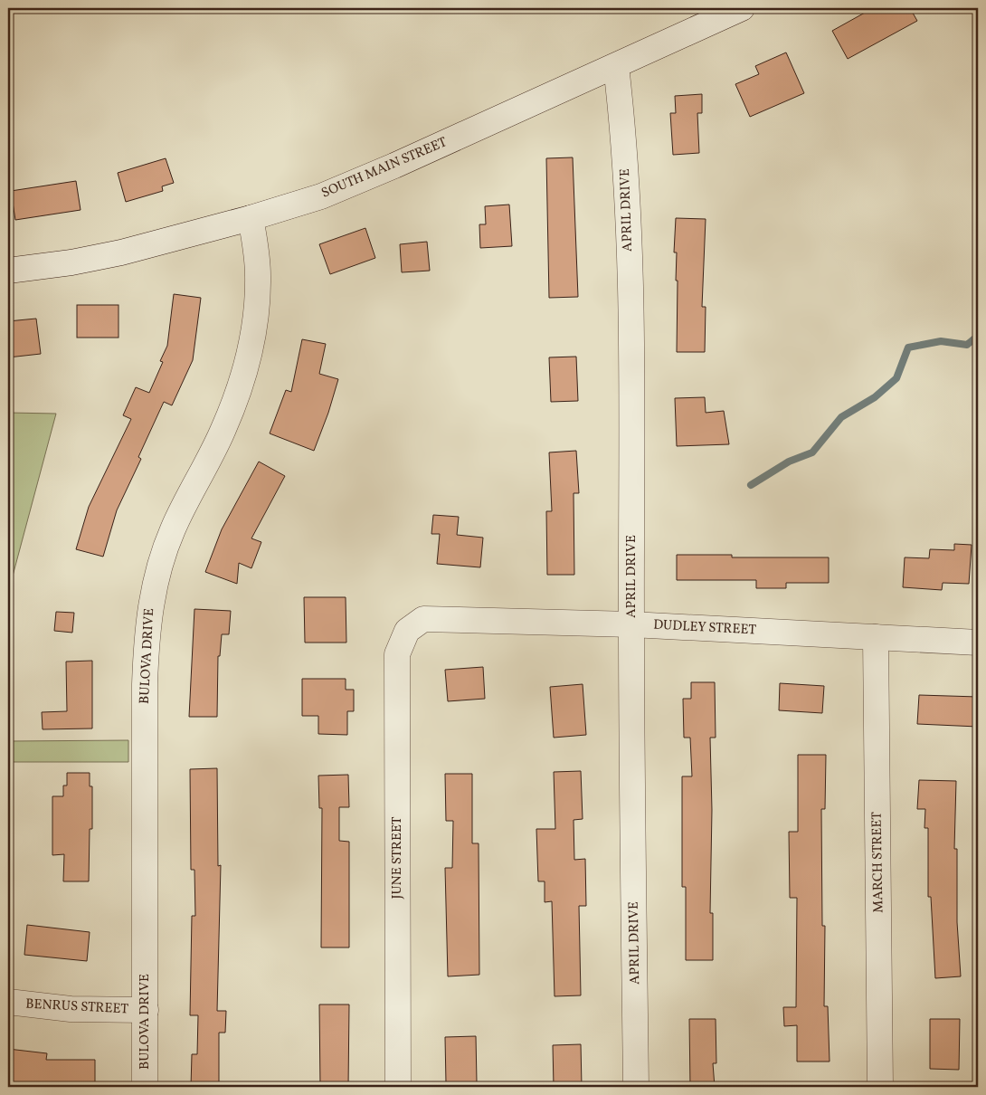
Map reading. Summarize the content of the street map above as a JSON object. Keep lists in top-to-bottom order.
{
  "streets": {
    "street": [
      "SOUTH MAIN STREET",
      "APRIL DRIVE",
      "DUDLEY STREET",
      "BULOVA DRIVE",
      "JUNE STREET",
      "MARCH STREET",
      "BENRUS STREET"
    ]
  },
  "crossings": [
    ["SOUTH MAIN STREET", "APRIL DRIVE"],
    ["SOUTH MAIN STREET", "BULOVA DRIVE"],
    ["APRIL DRIVE", "DUDLEY STREET"],
    ["DUDLEY STREET", "JUNE STREET"],
    ["DUDLEY STREET", "MARCH STREET"],
    ["BULOVA DRIVE", "BENRUS STREET"]
  ]
}
